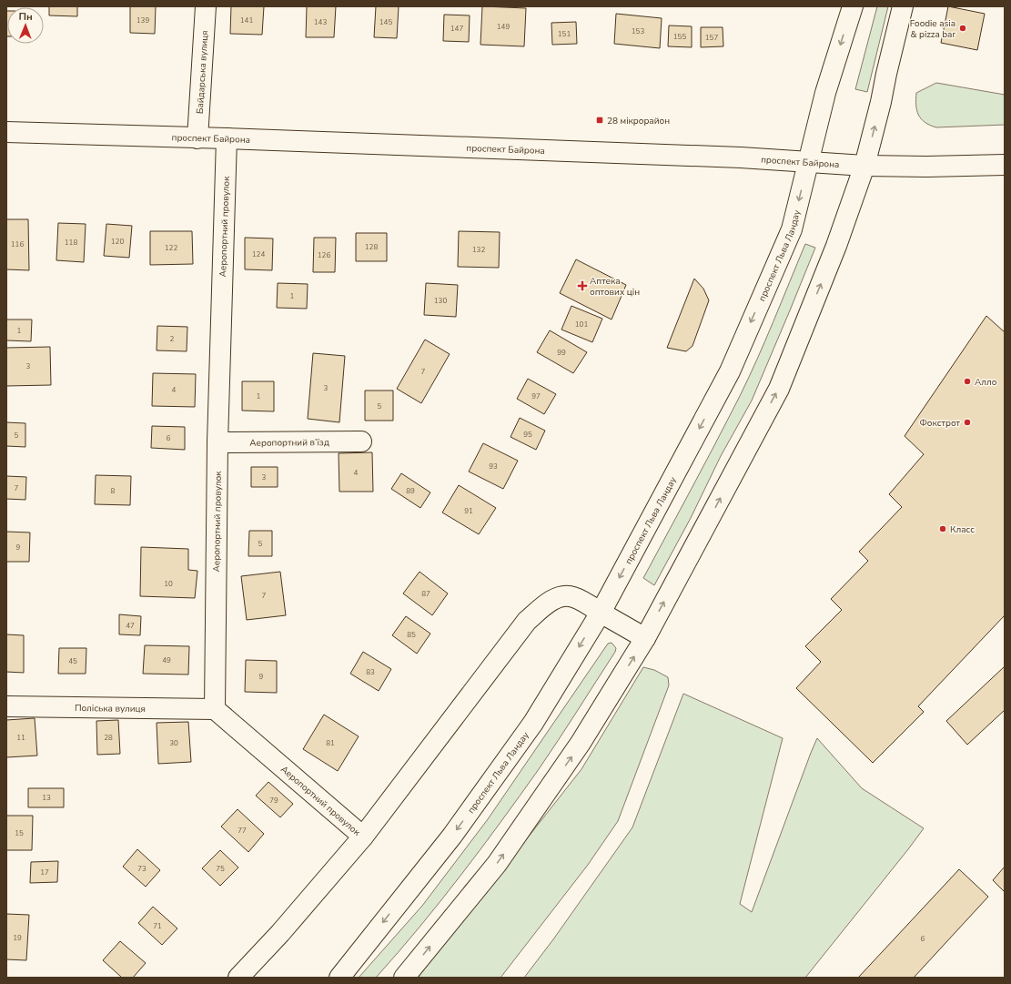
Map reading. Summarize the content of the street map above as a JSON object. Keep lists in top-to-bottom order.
{
  "streets": {
    "main road": [
      "Байдарська вулиця",
      "проспект Байрона",
      "Аеропортний провулок",
      "проспект Льва Ландау",
      "Аеропортний в’їзд",
      "Поліська вулиця"
    ]
  },
  "crossings": [
    ["Байдарська вулиця", "проспект Байрона"],
    ["проспект Байрона", "Аеропортний провулок"],
    ["проспект Байрона", "проспект Льва Ландау"],
    ["Аеропортний провулок", "Аеропортний в’їзд"],
    ["Аеропортний провулок", "Поліська вулиця"]
  ],
  "places": {
    "other": [
      "Foodie asia & pizza bar",
      "Алло",
      "Фокстрот",
      "Класс"
    ],
    "transit": ["28 мікрорайон"],
    "health": ["Аптека оптових цін"]
  },
  "house_numbers": [
    "139",
    "141",
    "143",
    "145",
    "149",
    "147",
    "153",
    "151",
    "155",
    "157",
    "120",
    "118",
    "116",
    "128",
    "122",
    "132",
    "124",
    "126",
    "1",
    "130",
    "101",
    "1",
    "2",
    "99",
    "3",
    "7",
    "3",
    "4",
    "1",
    "97",
    "5",
    "95",
    "5",
    "6",
    "93",
    "4",
    "3",
    "7",
    "8",
    "89",
    "91",
    "5",
    "9",
    "10",
    "87",
    "7",
    "47",
    "85",
    "49",
    "45",
    "83",
    "9",
    "11",
    "28",
    "30",
    "81",
    "13",
    "79",
    "77",
    "15",
    "73",
    "75",
    "17",
    "71",
    "19",
    "6"
  ],
  "north": "top"
}
